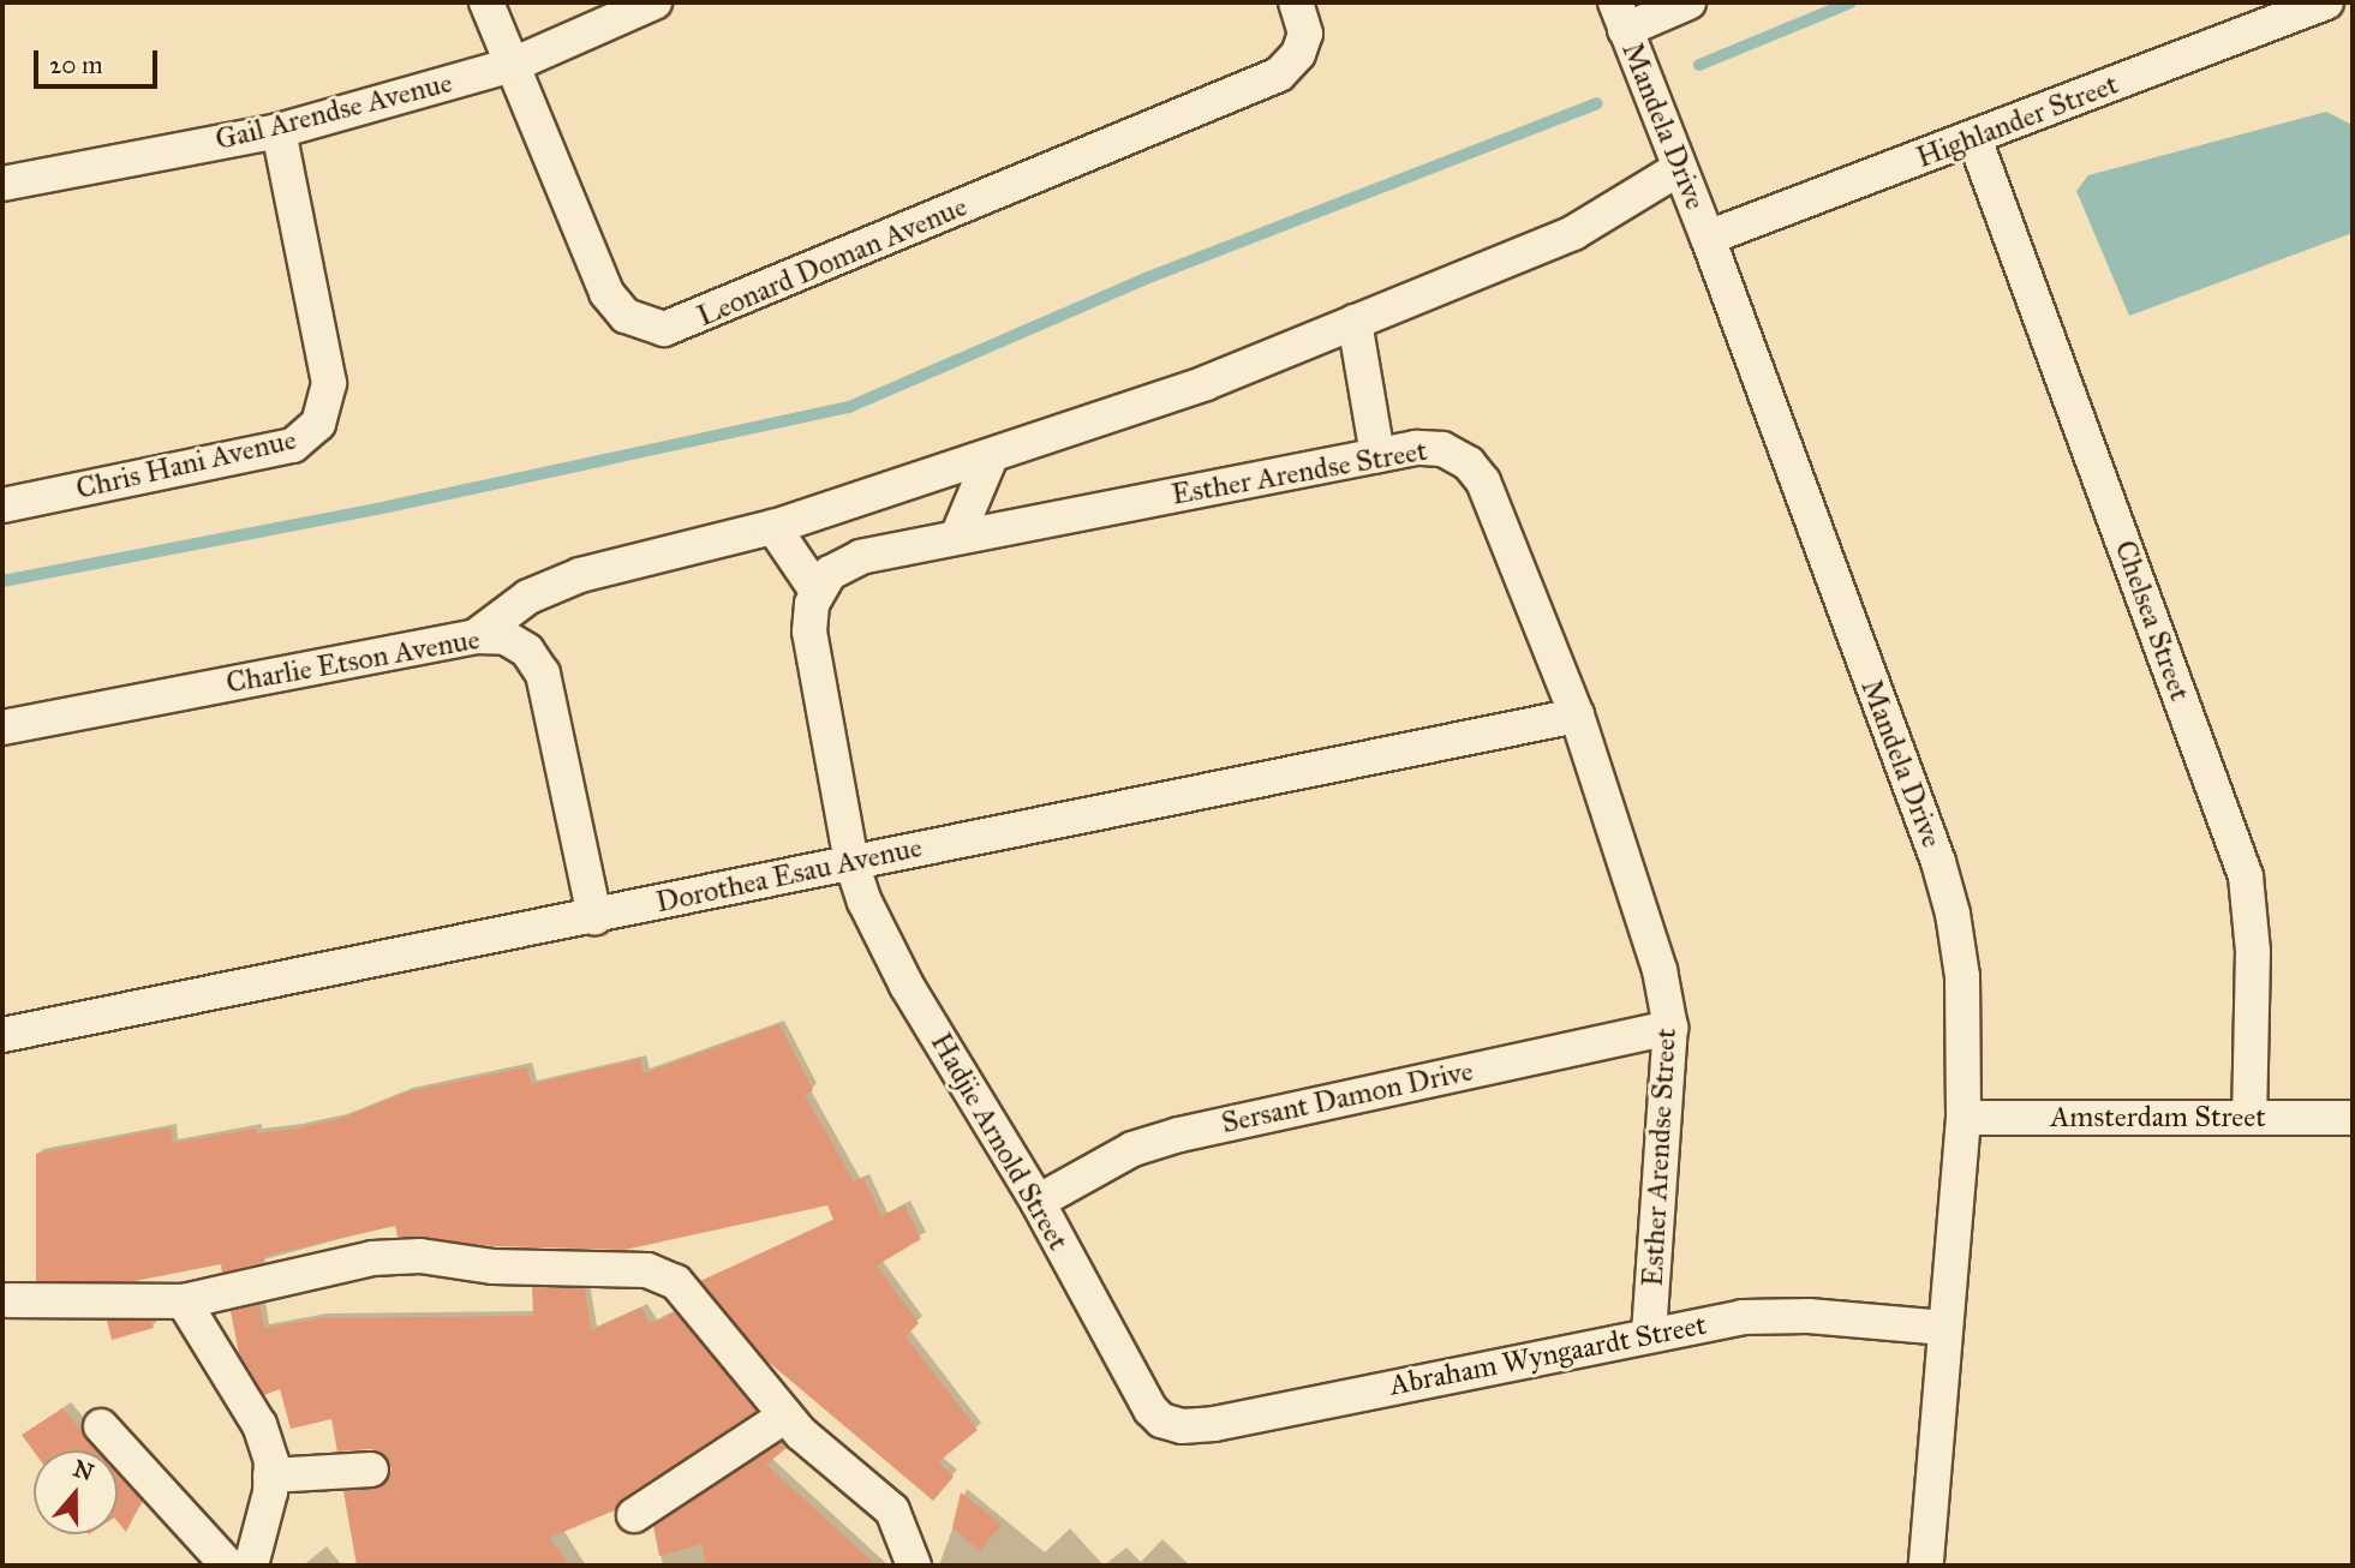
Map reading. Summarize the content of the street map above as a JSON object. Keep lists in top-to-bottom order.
{
  "streets": {
    "street": [
      "Gail Arendse Avenue",
      "Highlander Street",
      "Mandela Drive",
      "Leonard Doman Avenue",
      "Chris Hani Avenue",
      "Esther Arendse Street",
      "Chelsea Street",
      "Charlie Etson Avenue",
      "Dorothea Esau Avenue",
      "Sersant Damon Drive",
      "Amsterdam Street",
      "Hadjie Arnold Street",
      "Abraham Wyngaardt Street"
    ]
  },
  "crossings": [
    ["Gail Arendse Avenue", "Leonard Doman Avenue"],
    ["Gail Arendse Avenue", "Chris Hani Avenue"],
    ["Highlander Street", "Mandela Drive"],
    ["Highlander Street", "Chelsea Street"],
    ["Mandela Drive", "Amsterdam Street"],
    ["Mandela Drive", "Abraham Wyngaardt Street"],
    ["Esther Arendse Street", "Dorothea Esau Avenue"],
    ["Esther Arendse Street", "Sersant Damon Drive"],
    ["Esther Arendse Street", "Abraham Wyngaardt Street"],
    ["Chelsea Street", "Amsterdam Street"],
    ["Charlie Etson Avenue", "Dorothea Esau Avenue"],
    ["Dorothea Esau Avenue", "Hadjie Arnold Street"],
    ["Sersant Damon Drive", "Hadjie Arnold Street"],
    ["Hadjie Arnold Street", "Abraham Wyngaardt Street"]
  ],
  "scale_bar": "20 m",
  "north": "top"
}
